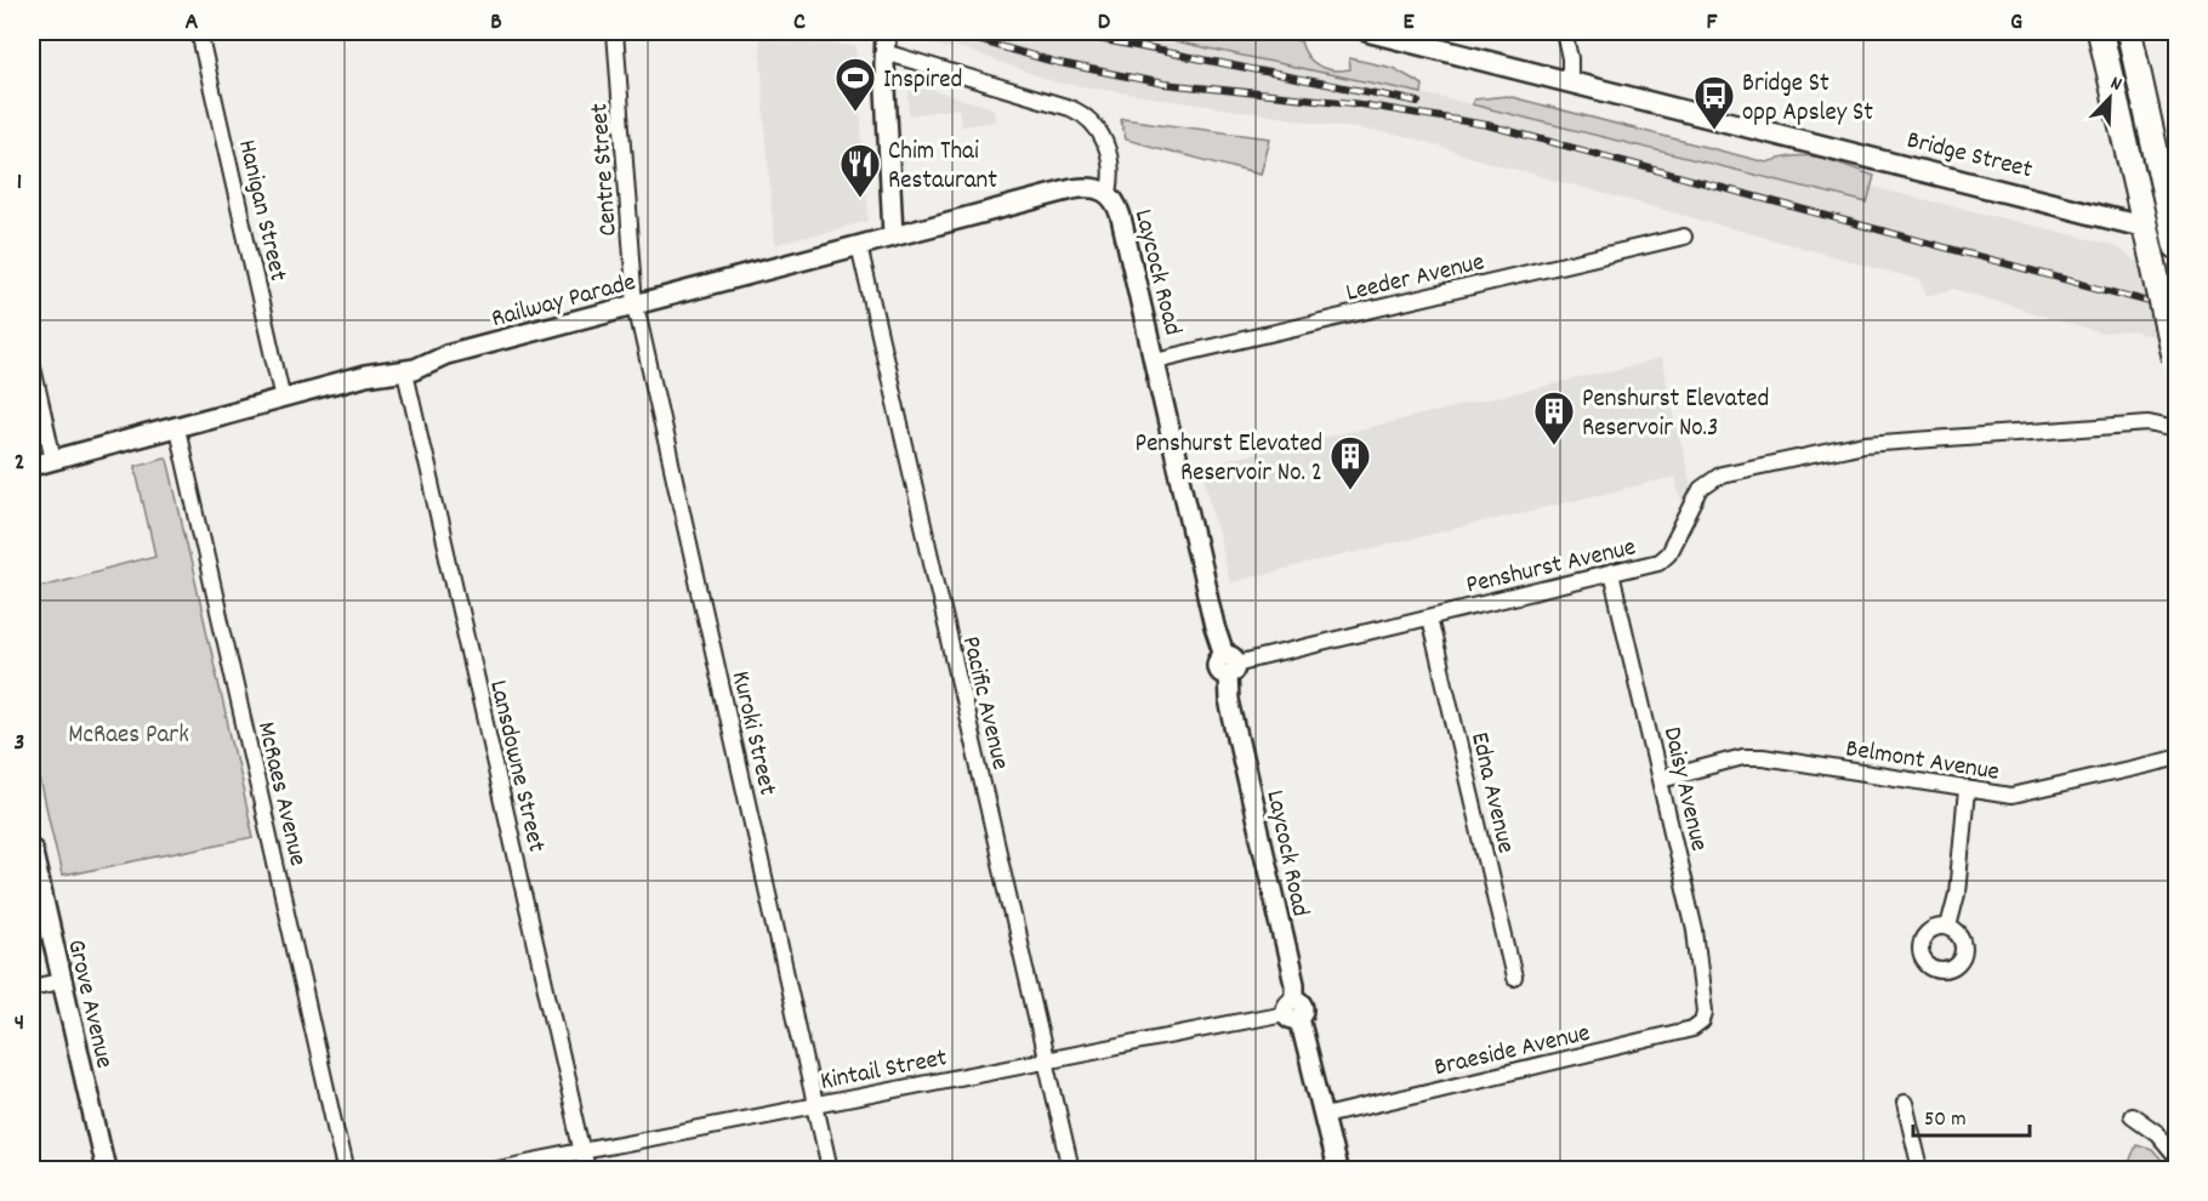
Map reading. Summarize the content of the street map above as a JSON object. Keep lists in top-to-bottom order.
{
  "streets": {
    "highway": ["Bridge Street"],
    "street": [
      "Centre Street",
      "Hanigan Street",
      "Laycock Road",
      "Leeder Avenue",
      "Railway Parade",
      "Penshurst Avenue",
      "Pacific Avenue",
      "Kuroki Street",
      "Belmont Avenue",
      "Lansdowne Street",
      "Daisy Avenue",
      "Edna Avenue",
      "McRaes Avenue",
      "Grove Avenue",
      "Braeside Avenue",
      "Kintail Street"
    ]
  },
  "crossings": [
    ["Centre Street", "Railway Parade"],
    ["Centre Street", "Kuroki Street"],
    ["Hanigan Street", "Railway Parade"],
    ["Laycock Road", "Leeder Avenue"],
    ["Laycock Road", "Railway Parade"],
    ["Laycock Road", "Penshurst Avenue"],
    ["Laycock Road", "Braeside Avenue"],
    ["Laycock Road", "Kintail Street"],
    ["Railway Parade", "Pacific Avenue"],
    ["Railway Parade", "Kuroki Street"],
    ["Railway Parade", "Lansdowne Street"],
    ["Railway Parade", "McRaes Avenue"],
    ["Penshurst Avenue", "Daisy Avenue"],
    ["Penshurst Avenue", "Edna Avenue"],
    ["Pacific Avenue", "Kintail Street"],
    ["Kuroki Street", "Kintail Street"],
    ["Belmont Avenue", "Daisy Avenue"],
    ["Lansdowne Street", "Kintail Street"],
    ["Daisy Avenue", "Braeside Avenue"]
  ],
  "parks": ["McRaes Park"],
  "places": {
    "sports": ["Inspired"],
    "bus stop": ["Bridge St opp Apsley St"],
    "restaurant": ["Chim Thai Restaurant"],
    "building": ["Penshurst Elevated Reservoir No.3", "Penshurst Elevated Reservoir No. 2"]
  },
  "scale_bar": "50 m",
  "north": "top right",
  "grid": {
    "columns": [
      "A",
      "B",
      "C",
      "D",
      "E",
      "F",
      "G"
    ],
    "rows": [
      "1",
      "2",
      "3",
      "4"
    ]
  }
}
